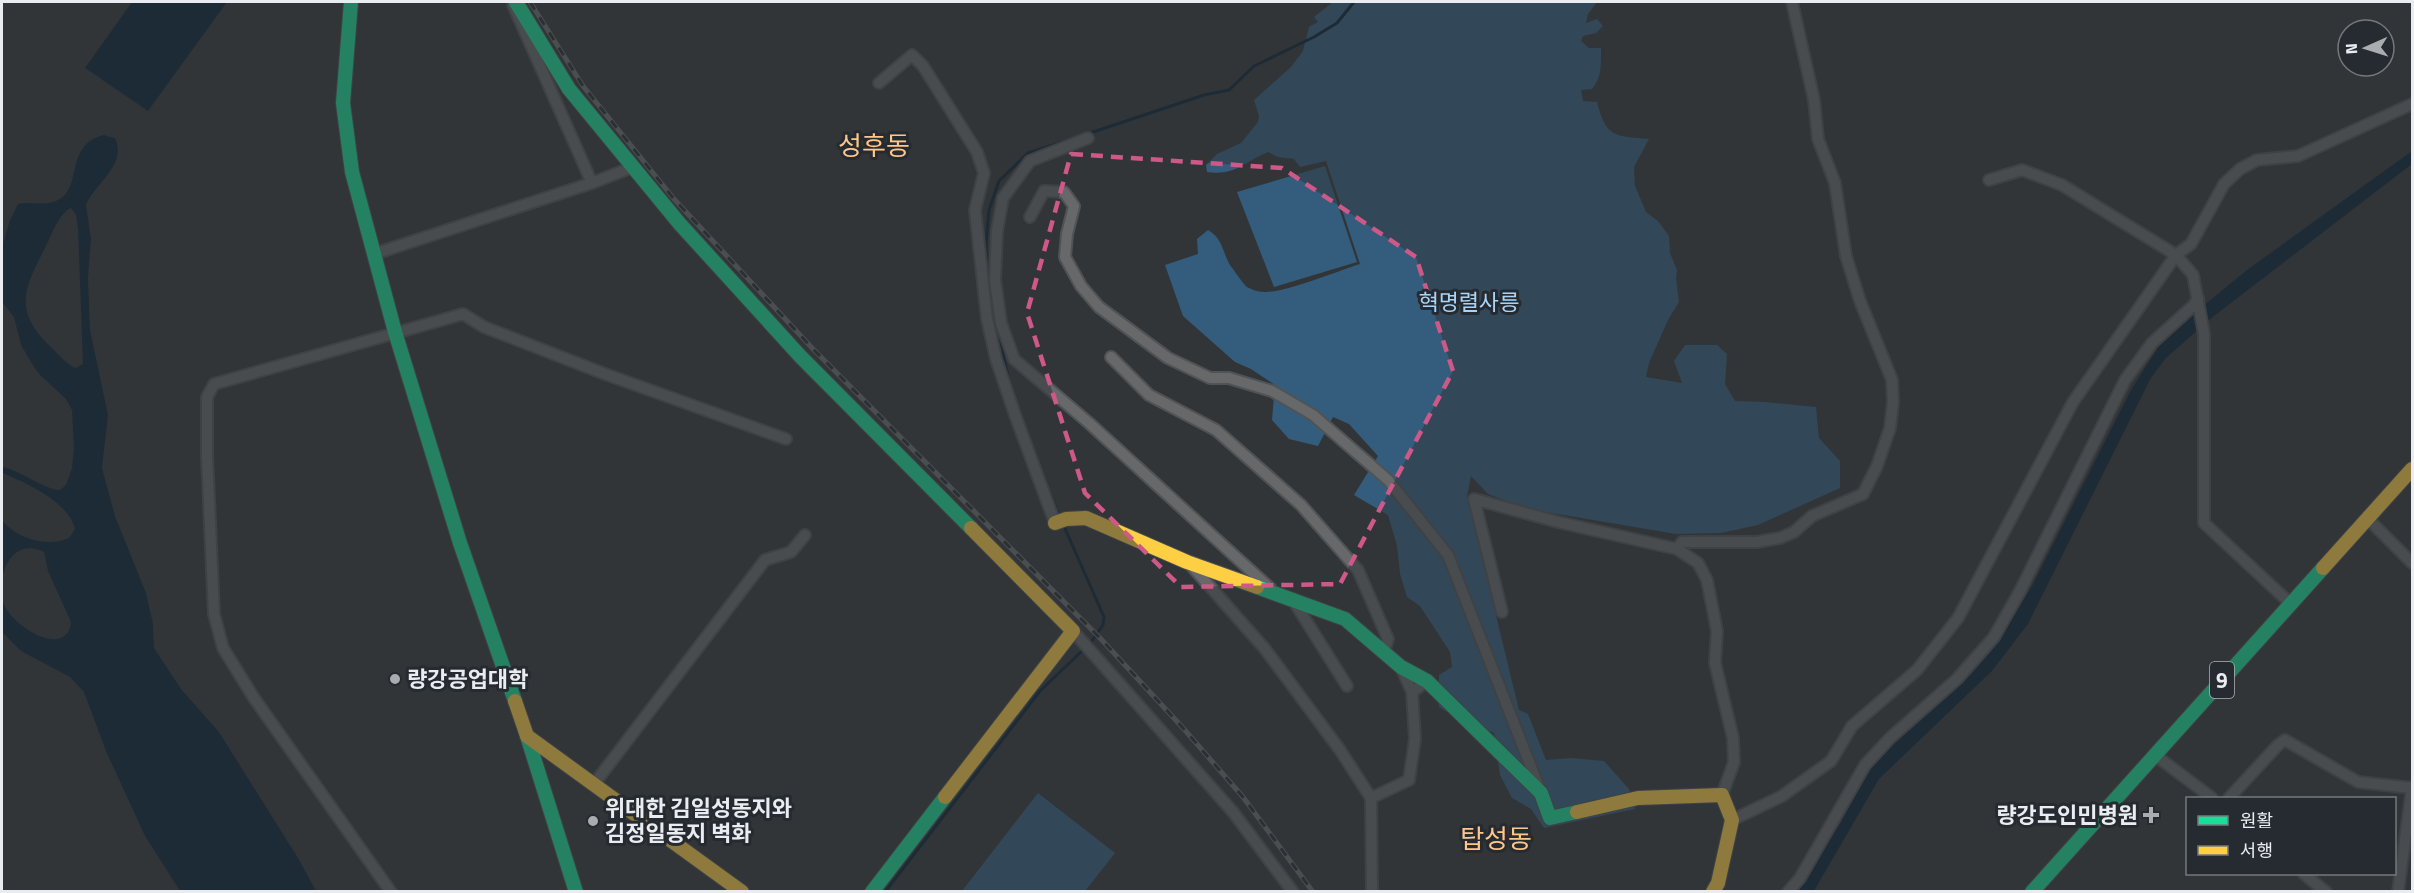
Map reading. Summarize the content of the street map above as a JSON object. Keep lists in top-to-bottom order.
{
  "streets": {
    "street": ["9"]
  },
  "districts": ["성후동", "탑성동"],
  "parks": ["혁명렬사릉"],
  "places": {
    "other": ["량강공업대학", "위대한 김일성동지와 김정일동지 벽화"],
    "health": ["량강도인민병원"]
  },
  "legend": ["원활", "서행"],
  "north": "left"
}
